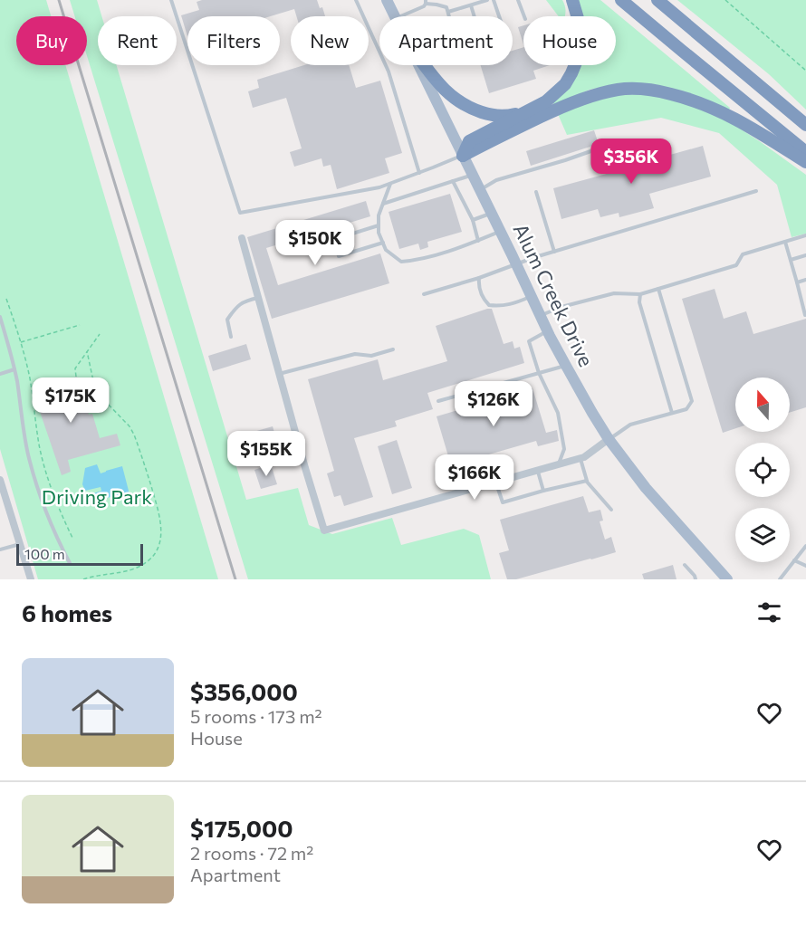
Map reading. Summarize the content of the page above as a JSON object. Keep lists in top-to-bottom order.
{
  "streets": {
    "main road": ["Alum Creek Drive"]
  },
  "parks": ["Driving Park"],
  "scale_bar": "100 m",
  "north": "top",
  "page": {
    "chip": [
      "Buy",
      "Rent",
      "Filters",
      "New",
      "Apartment",
      "House"
    ],
    "price": [
      "$356K",
      "$150K",
      "$175K",
      "$126K",
      "$155K",
      "$166K"
    ],
    "scale": "100 m",
    "heading": "6 homes",
    "list": [
      {
        "name": "$356,000",
        "note": "5 rooms · 173 m² · House"
      },
      {
        "name": "$175,000",
        "note": "2 rooms · 72 m² · Apartment"
      }
    ]
  }
}
